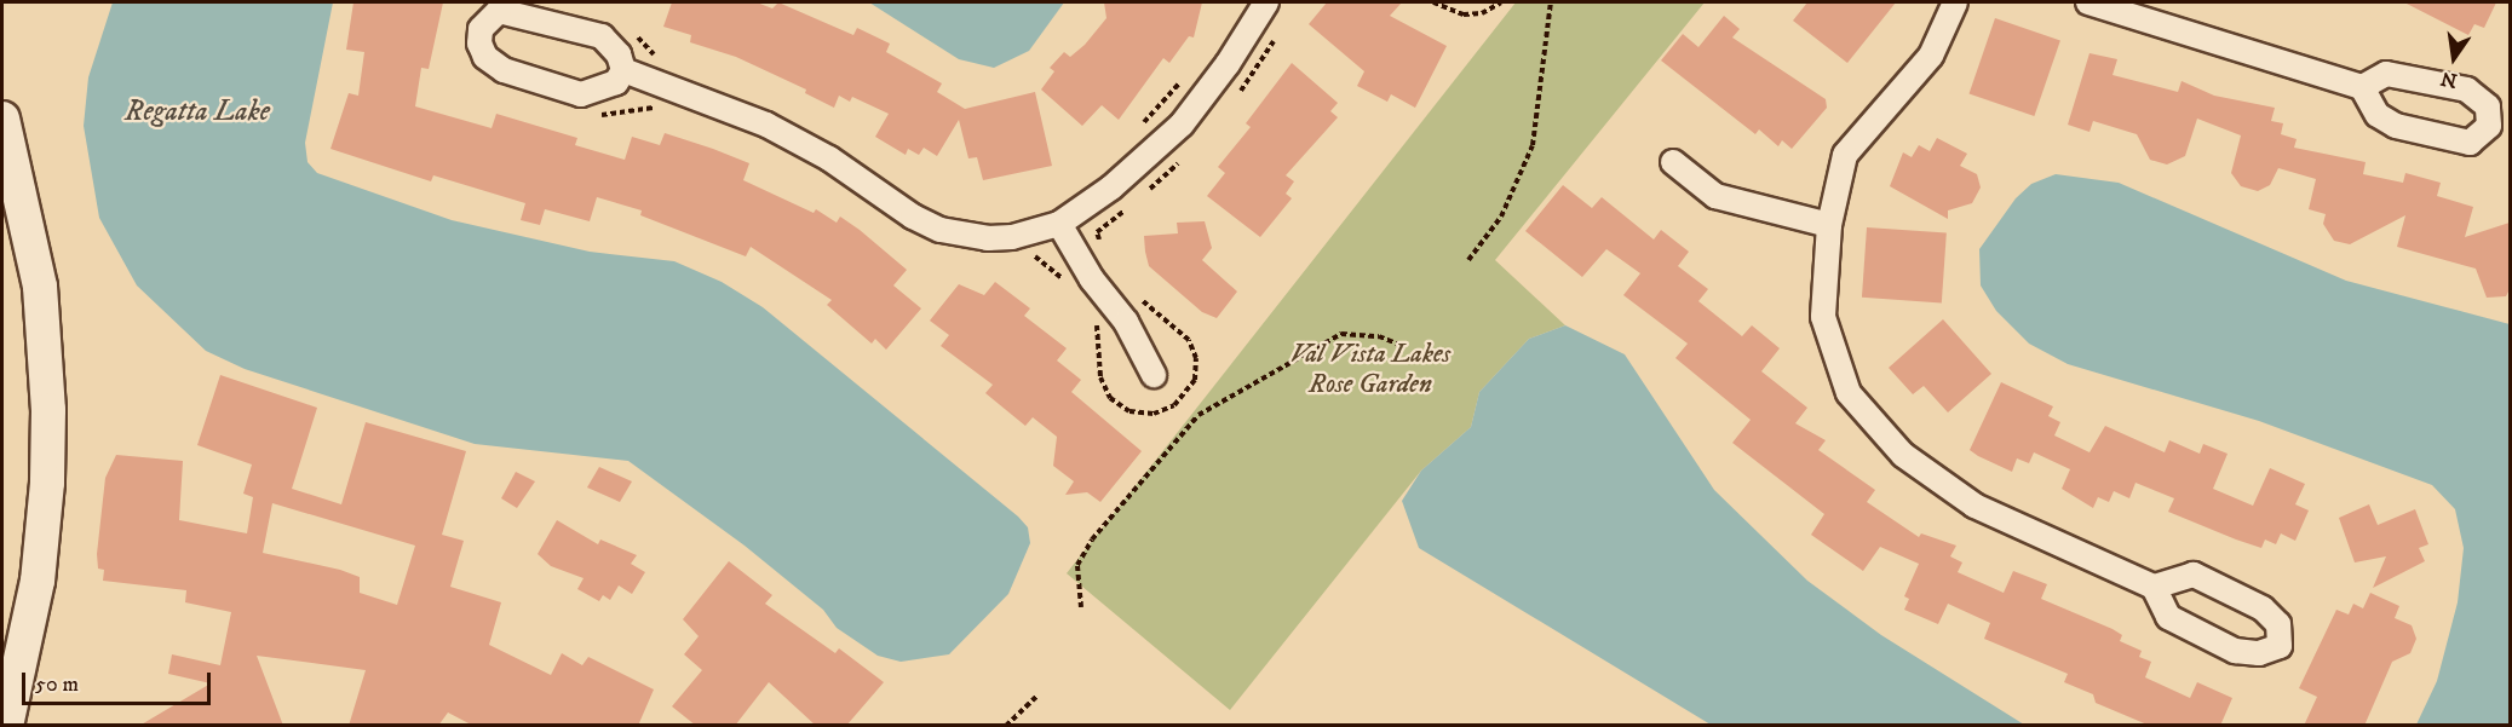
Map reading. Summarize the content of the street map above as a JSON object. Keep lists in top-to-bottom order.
{
  "water": ["Regatta Lake"],
  "parks": ["Val Vista Lakes Rose Garden"],
  "scale_bar": "50 m",
  "north": "bottom"
}
